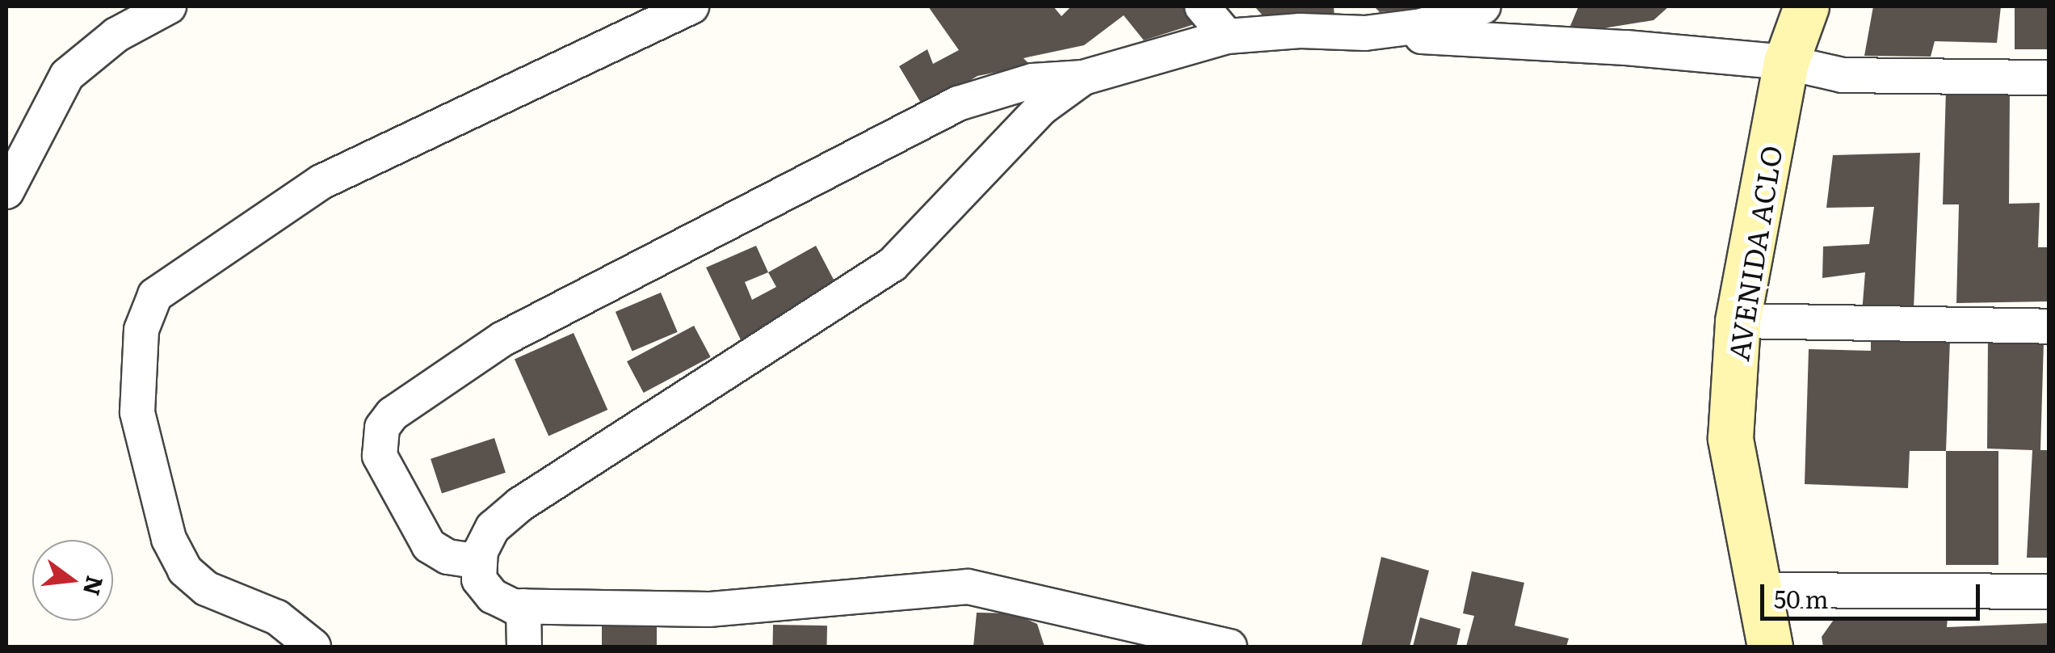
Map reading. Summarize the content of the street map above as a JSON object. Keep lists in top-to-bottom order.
{
  "streets": {
    "street": ["AVENIDA ACLO"]
  },
  "scale_bar": "50 m",
  "north": "right"
}
